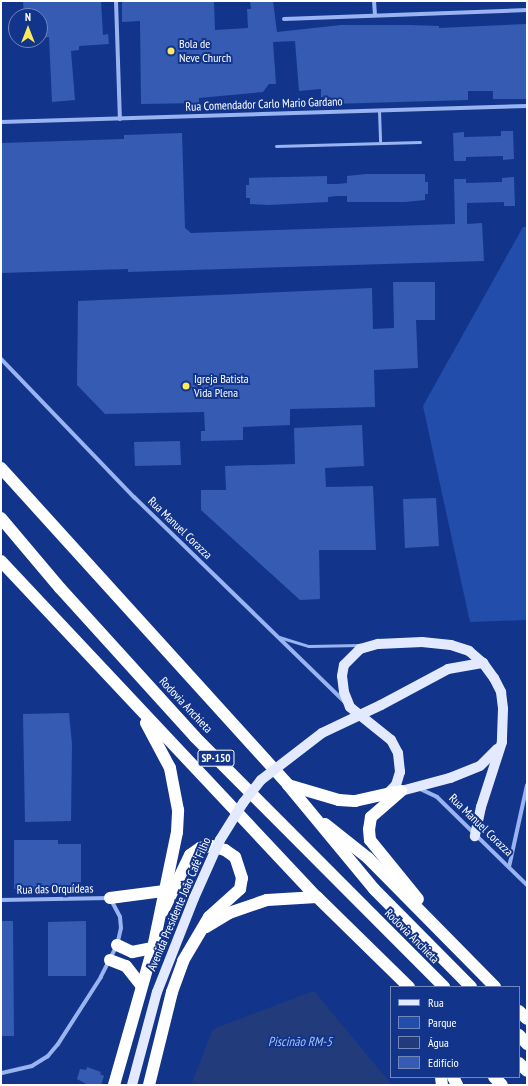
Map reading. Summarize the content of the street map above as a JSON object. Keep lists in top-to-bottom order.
{
  "streets": {
    "highway": ["Rodovia Anchieta", "SP-150"],
    "main road": ["Avenida Presidente João Café Filho"],
    "street": ["Rua Comendador Carlo Mario Gardano", "Rua Manuel Corazza", "Rua das Orquídeas"]
  },
  "water": ["Piscinão RM-5"],
  "places": ["Bola de Neve Church", "Igreja Batista Vida Plena"],
  "legend": [
    "Rua",
    "Parque",
    "Água",
    "Edifício"
  ],
  "north": "top"
}
